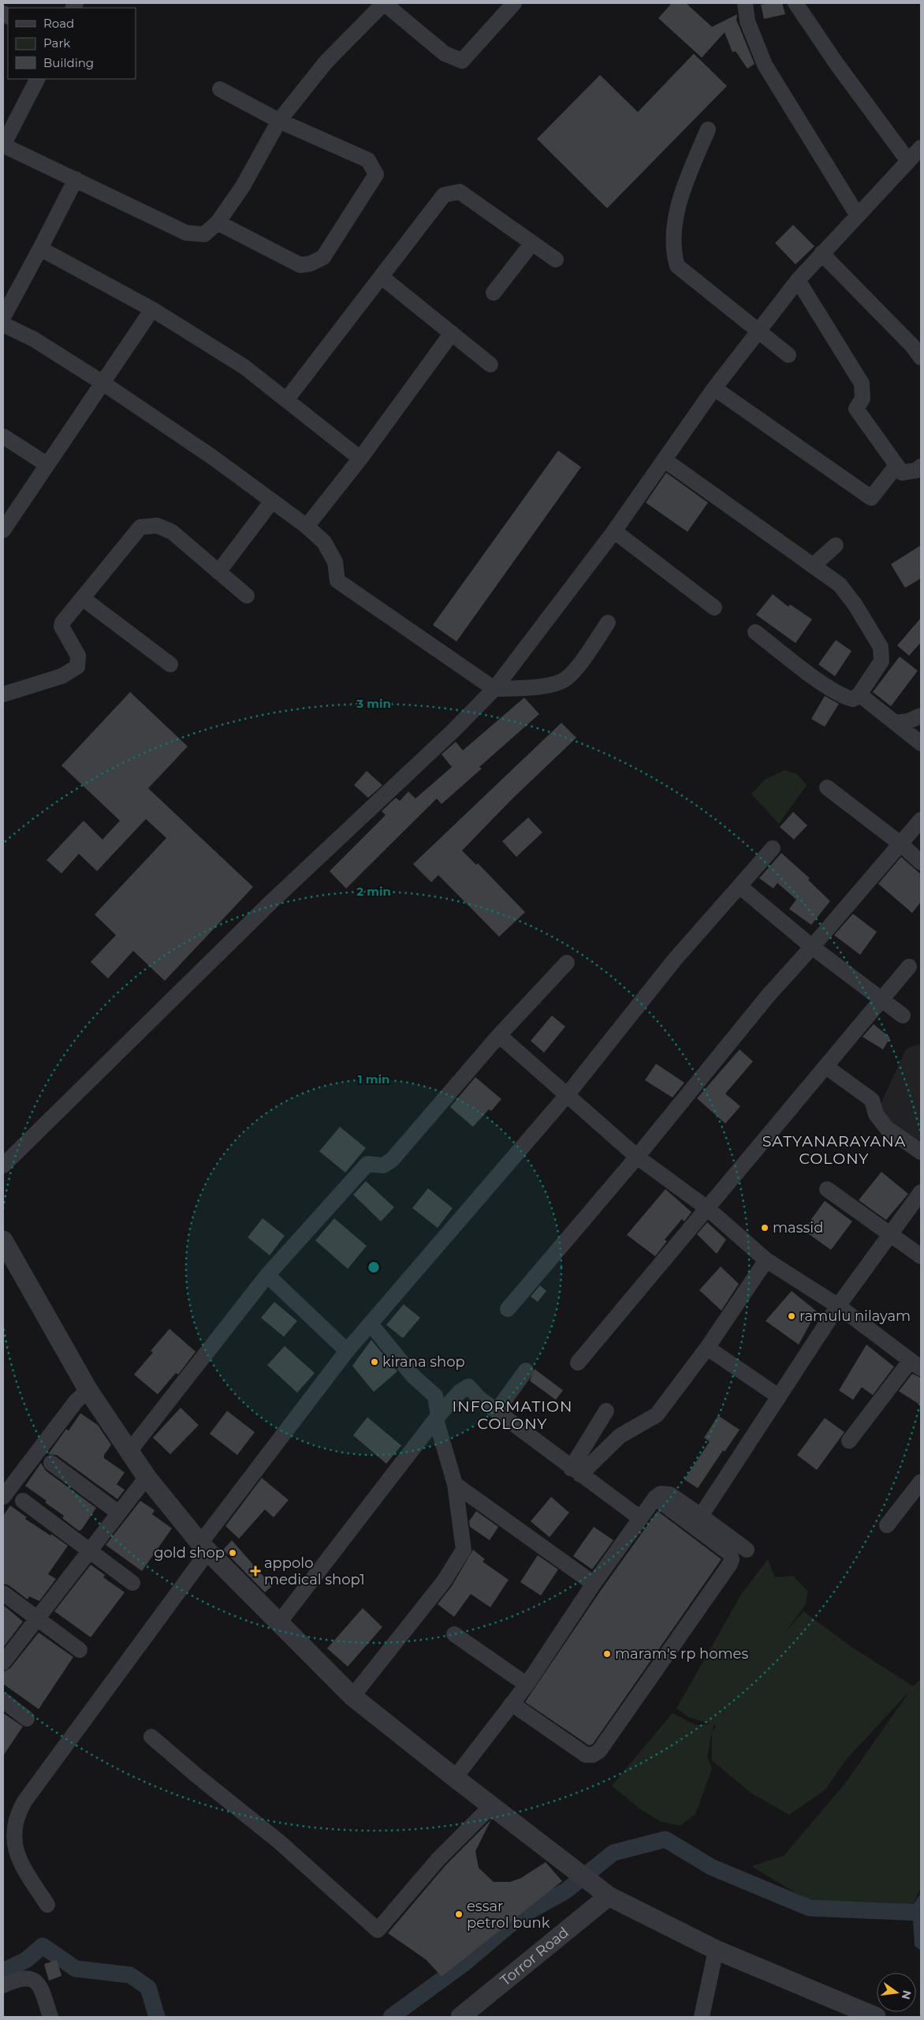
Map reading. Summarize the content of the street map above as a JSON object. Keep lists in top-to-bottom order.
{
  "streets": {
    "street": ["Torror Road"]
  },
  "districts": ["SATYANARAYANA COLONY", "INFORMATION COLONY"],
  "places": {
    "other": [
      "massid",
      "ramulu nilayam",
      "kirana shop",
      "gold shop",
      "maram's rp homes",
      "essar petrol bunk"
    ],
    "health": ["appolo medical shop1"]
  },
  "legend": ["Road", "Park", "Building"],
  "north": "right",
  "rings": ["3 min", "2 min", "1 min"]
}
